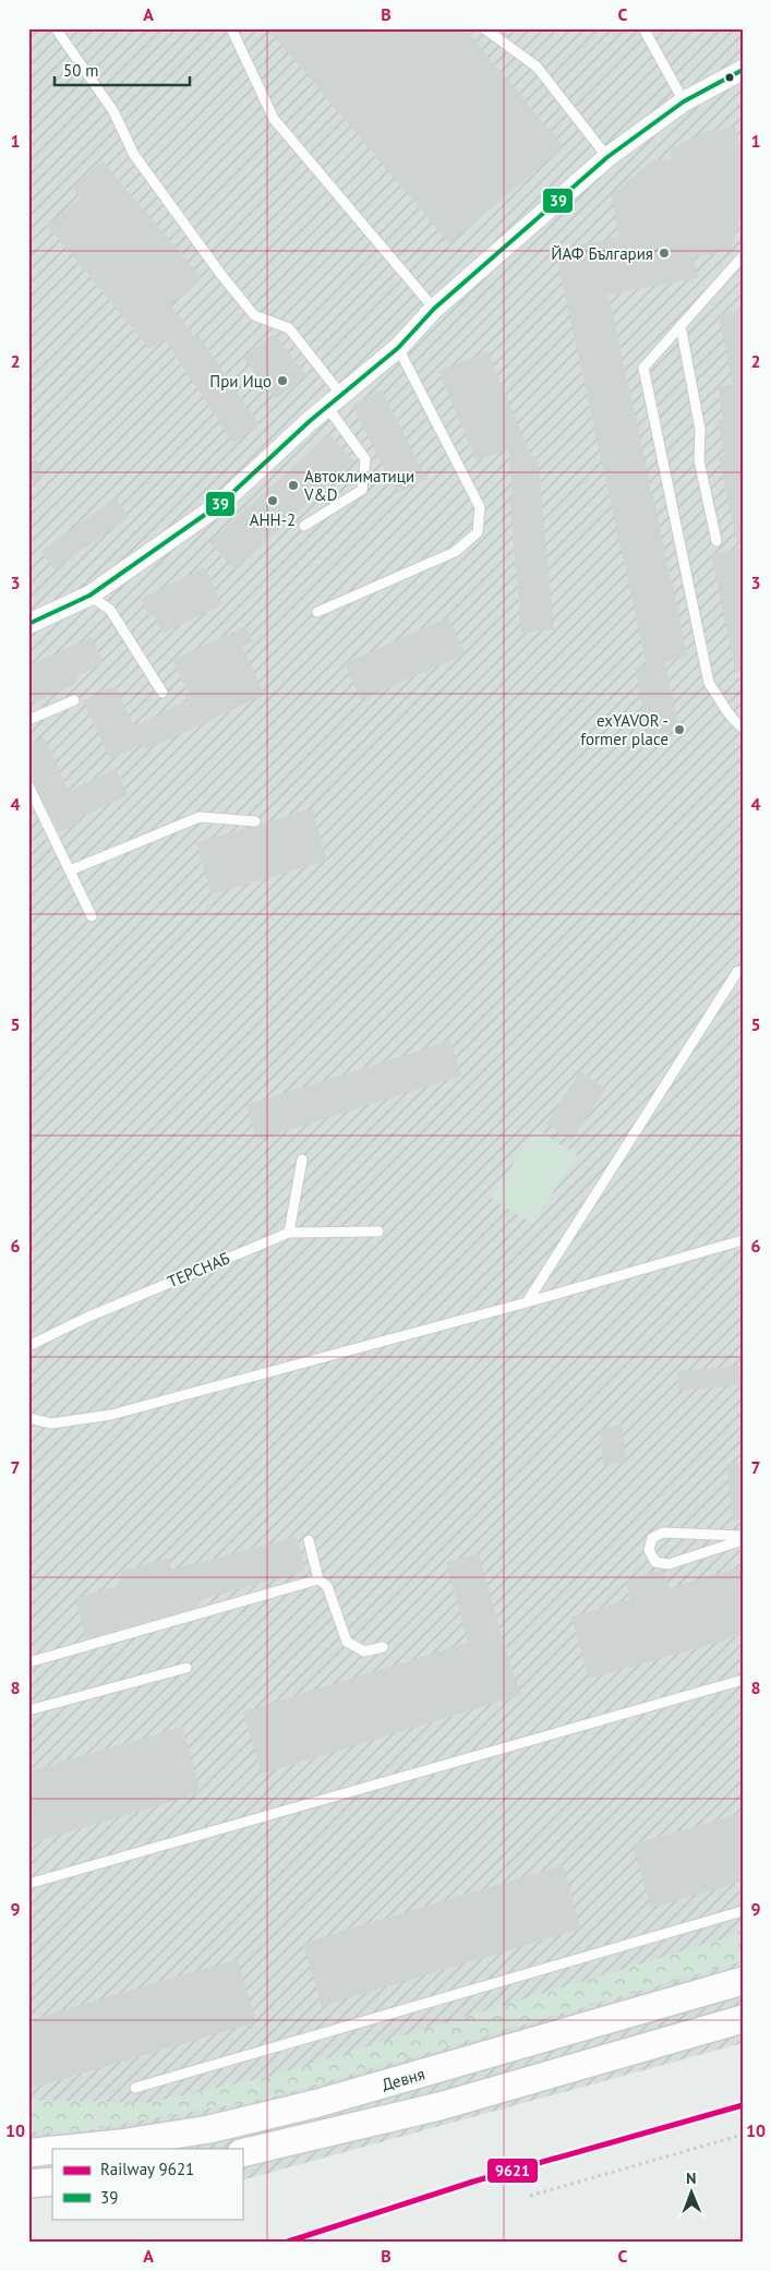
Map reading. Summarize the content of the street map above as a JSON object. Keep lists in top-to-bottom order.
{
  "streets": {
    "main road": ["Девня"],
    "lane": ["ТЕРСНАБ"]
  },
  "places": [
    "ЙАФ България",
    "При Ицо",
    "Автоклиматици V&D",
    "АНН-2",
    "exYAVOR - former place"
  ],
  "lines": ["transit line 39", "rail line 9621"],
  "legend": ["Railway 9621", "39"],
  "scale_bar": "50 m",
  "north": "top",
  "grid": {
    "columns": ["A", "B", "C"],
    "rows": [
      "1",
      "2",
      "3",
      "4",
      "5",
      "6",
      "7",
      "8",
      "9",
      "10"
    ]
  }
}
